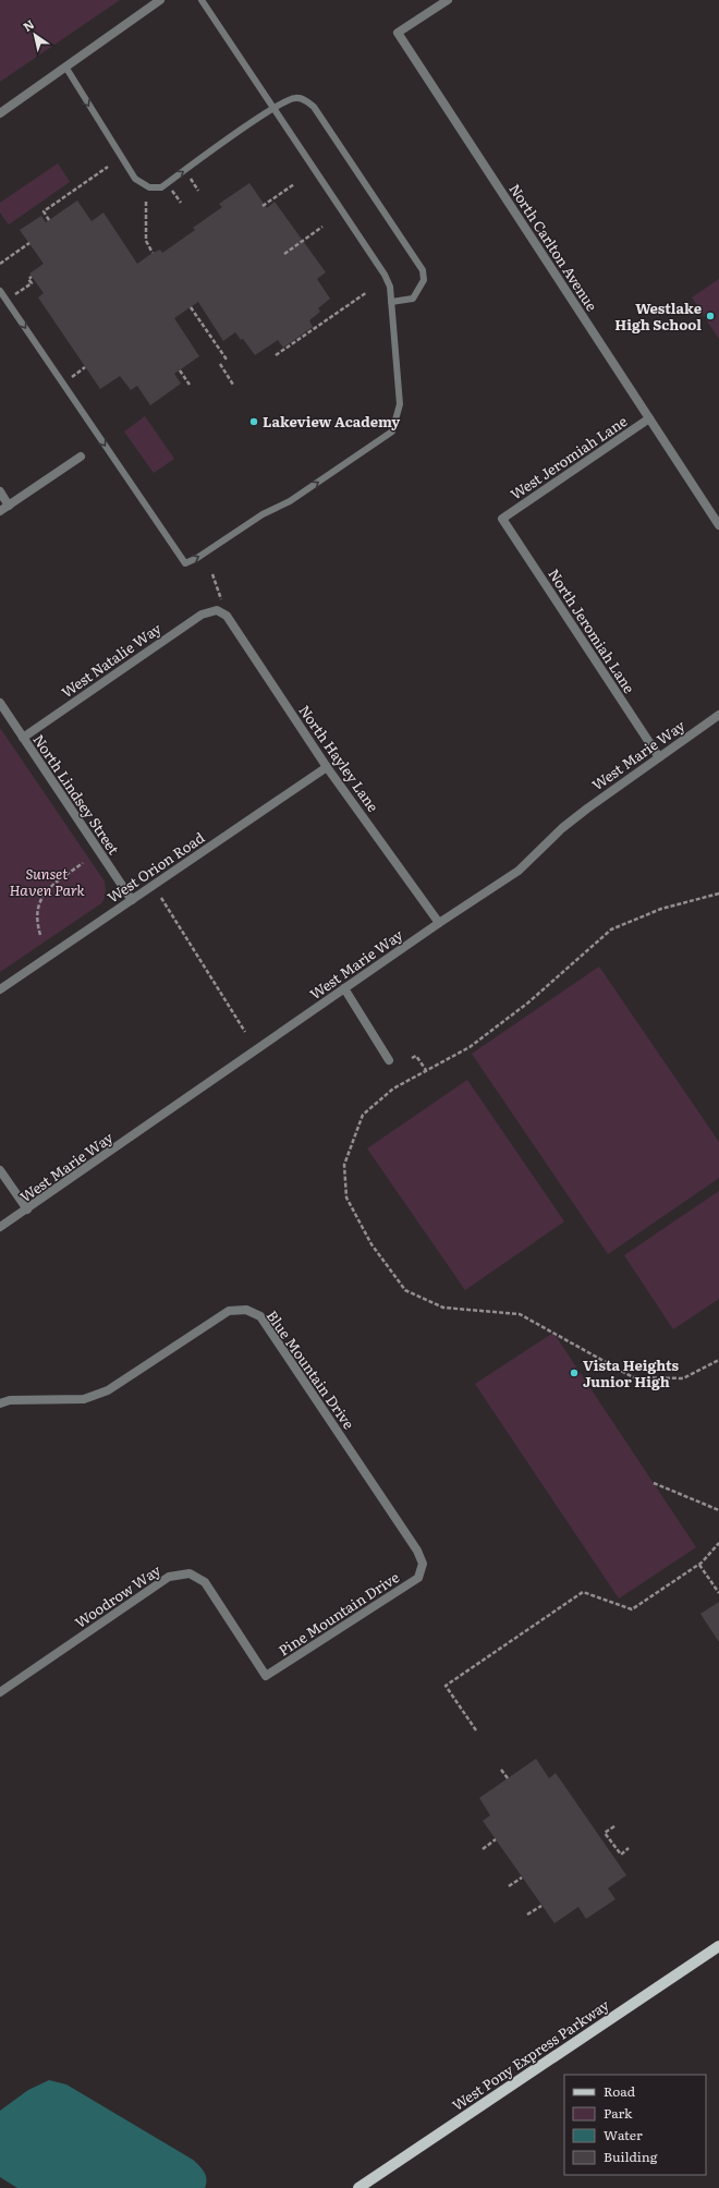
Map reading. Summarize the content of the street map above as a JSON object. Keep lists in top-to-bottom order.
{
  "streets": {
    "main road": ["West Pony Express Parkway"],
    "street": [
      "North Carlton Avenue",
      "West Jeromiah Lane",
      "North Jeromiah Lane",
      "West Natalie Way",
      "West Marie Way",
      "North Hayley Lane",
      "North Lindsey Street",
      "West Orion Road",
      "Blue Mountain Drive",
      "Woodrow Way",
      "Pine Mountain Drive"
    ]
  },
  "crossings": [
    ["North Carlton Avenue", "West Jeromiah Lane"],
    ["West Jeromiah Lane", "North Jeromiah Lane"],
    ["North Jeromiah Lane", "West Marie Way"],
    ["West Natalie Way", "North Hayley Lane"],
    ["West Natalie Way", "North Lindsey Street"],
    ["West Marie Way", "North Hayley Lane"],
    ["North Hayley Lane", "West Orion Road"],
    ["North Lindsey Street", "West Orion Road"],
    ["Blue Mountain Drive", "Pine Mountain Drive"],
    ["Woodrow Way", "Pine Mountain Drive"]
  ],
  "parks": ["Sunset Haven Park"],
  "places": ["Westlake High School", "Lakeview Academy", "Vista Heights Junior High"],
  "legend": [
    "Road",
    "Park",
    "Water",
    "Building"
  ],
  "north": "top left"
}
